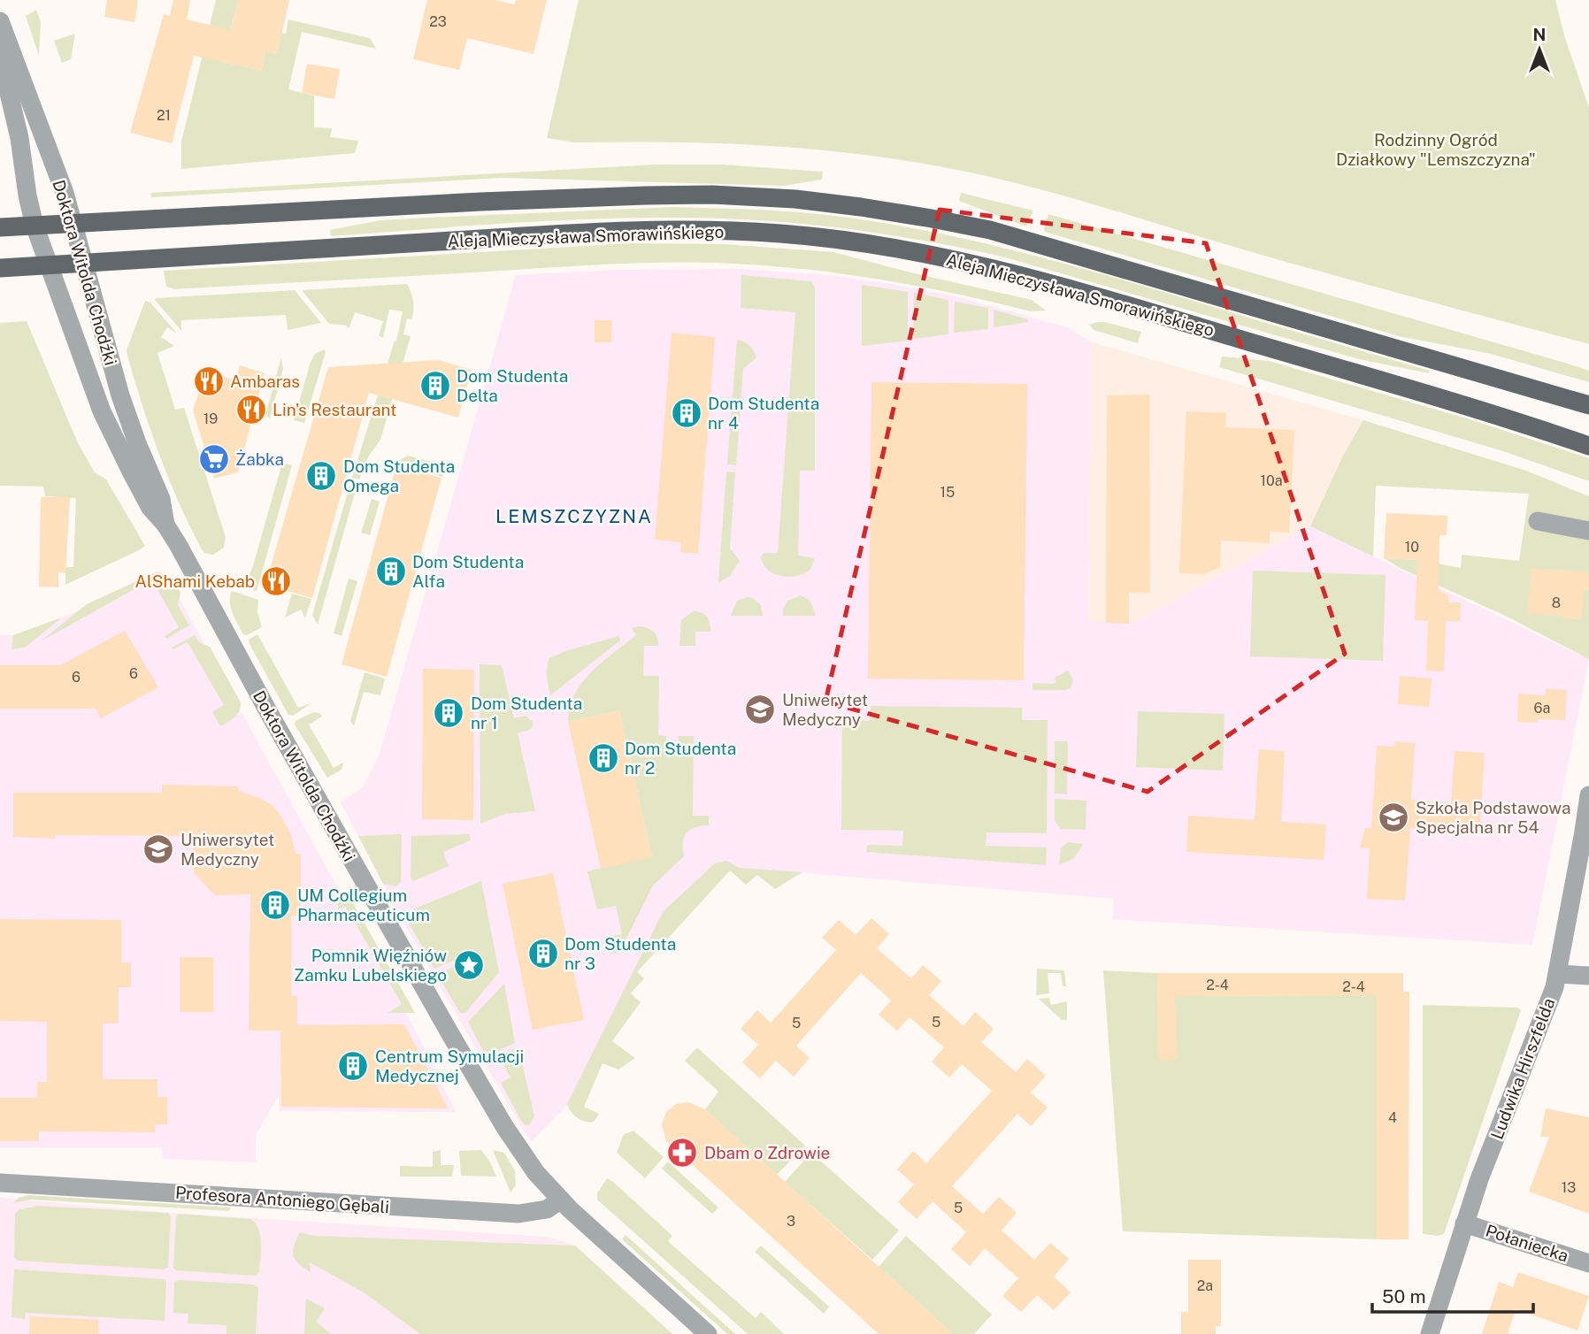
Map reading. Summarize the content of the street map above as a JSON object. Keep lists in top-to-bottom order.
{
  "streets": {
    "main road": ["Aleja Mieczysława Smorawińskiego"],
    "street": [
      "Doktora Witolda Chodźki",
      "Ludwika Hirszfelda",
      "Profesora Antoniego Gębali",
      "Połaniecka"
    ]
  },
  "crossings": [
    ["Aleja Mieczysława Smorawińskiego", "Doktora Witolda Chodźki"],
    ["Doktora Witolda Chodźki", "Profesora Antoniego Gębali"],
    ["Ludwika Hirszfelda", "Połaniecka"]
  ],
  "districts": ["LEMSZCZYZNA"],
  "parks": ["Rodzinny Ogród Działkowy \"Lemszczyzna\""],
  "places": {
    "restaurant": ["Ambaras", "Lin's Restaurant", "AlShami Kebab"],
    "building": [
      "Dom Studenta Delta",
      "Dom Studenta nr 4",
      "Dom Studenta Omega",
      "Dom Studenta Alfa",
      "Dom Studenta nr 1",
      "Dom Studenta nr 2",
      "UM Collegium Pharmaceuticum",
      "Dom Studenta nr 3",
      "Centrum Symulacji Medycznej"
    ],
    "supermarket": ["Żabka"],
    "school or university": ["Uniwerytet Medyczny", "Szkoła Podstawowa Specjalna nr 54", "Uniwersytet Medyczny"],
    "place": ["Pomnik Więźniów Zamku Lubelskiego"],
    "pharmacy": ["Dbam o Zdrowie"]
  },
  "house_numbers": [
    "23",
    "21",
    "19",
    "10a",
    "15",
    "10",
    "8",
    "6",
    "6",
    "6a",
    "2-4",
    "2-4",
    "5",
    "5",
    "4",
    "13",
    "5",
    "3",
    "2a"
  ],
  "scale_bar": "50 m",
  "north": "top"
}
